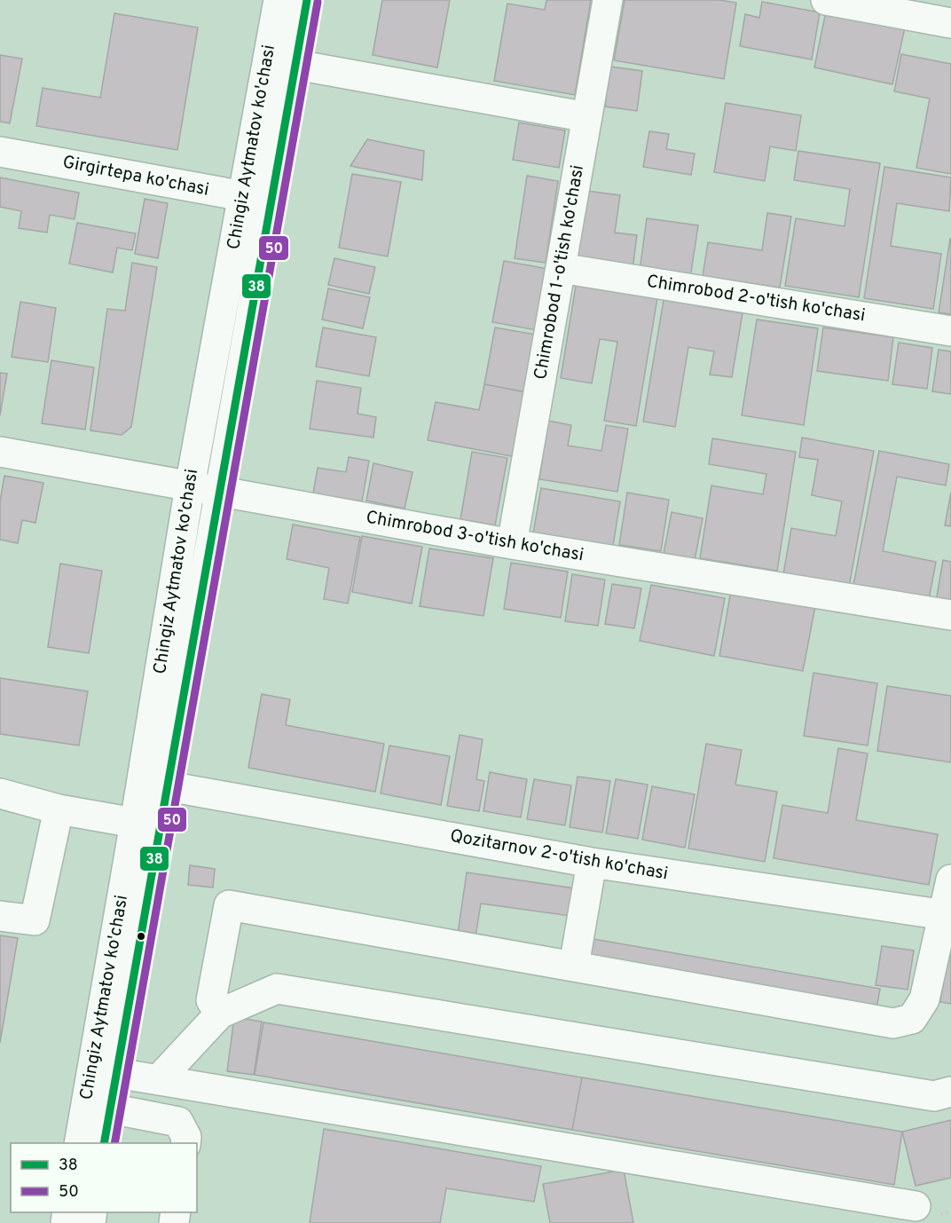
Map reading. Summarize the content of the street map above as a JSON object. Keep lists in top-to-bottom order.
{
  "streets": {
    "street": [
      "Chingiz Aytmatov ko'chasi",
      "Girgirtepa ko'chasi",
      "Chimrobod 1-o'tish ko'chasi",
      "Chimrobod 2-o'tish ko'chasi",
      "Chimrobod 3-o'tish ko'chasi",
      "Qozitarnov 2-o'tish ko'chasi"
    ]
  },
  "crossings": [
    ["Chingiz Aytmatov ko'chasi", "Girgirtepa ko'chasi"],
    ["Chingiz Aytmatov ko'chasi", "Chimrobod 3-o'tish ko'chasi"],
    ["Chingiz Aytmatov ko'chasi", "Qozitarnov 2-o'tish ko'chasi"],
    ["Chimrobod 1-o'tish ko'chasi", "Chimrobod 2-o'tish ko'chasi"],
    ["Chimrobod 1-o'tish ko'chasi", "Chimrobod 3-o'tish ko'chasi"]
  ],
  "lines": ["transit line 38", "transit line 50"],
  "legend": ["38", "50"]
}
